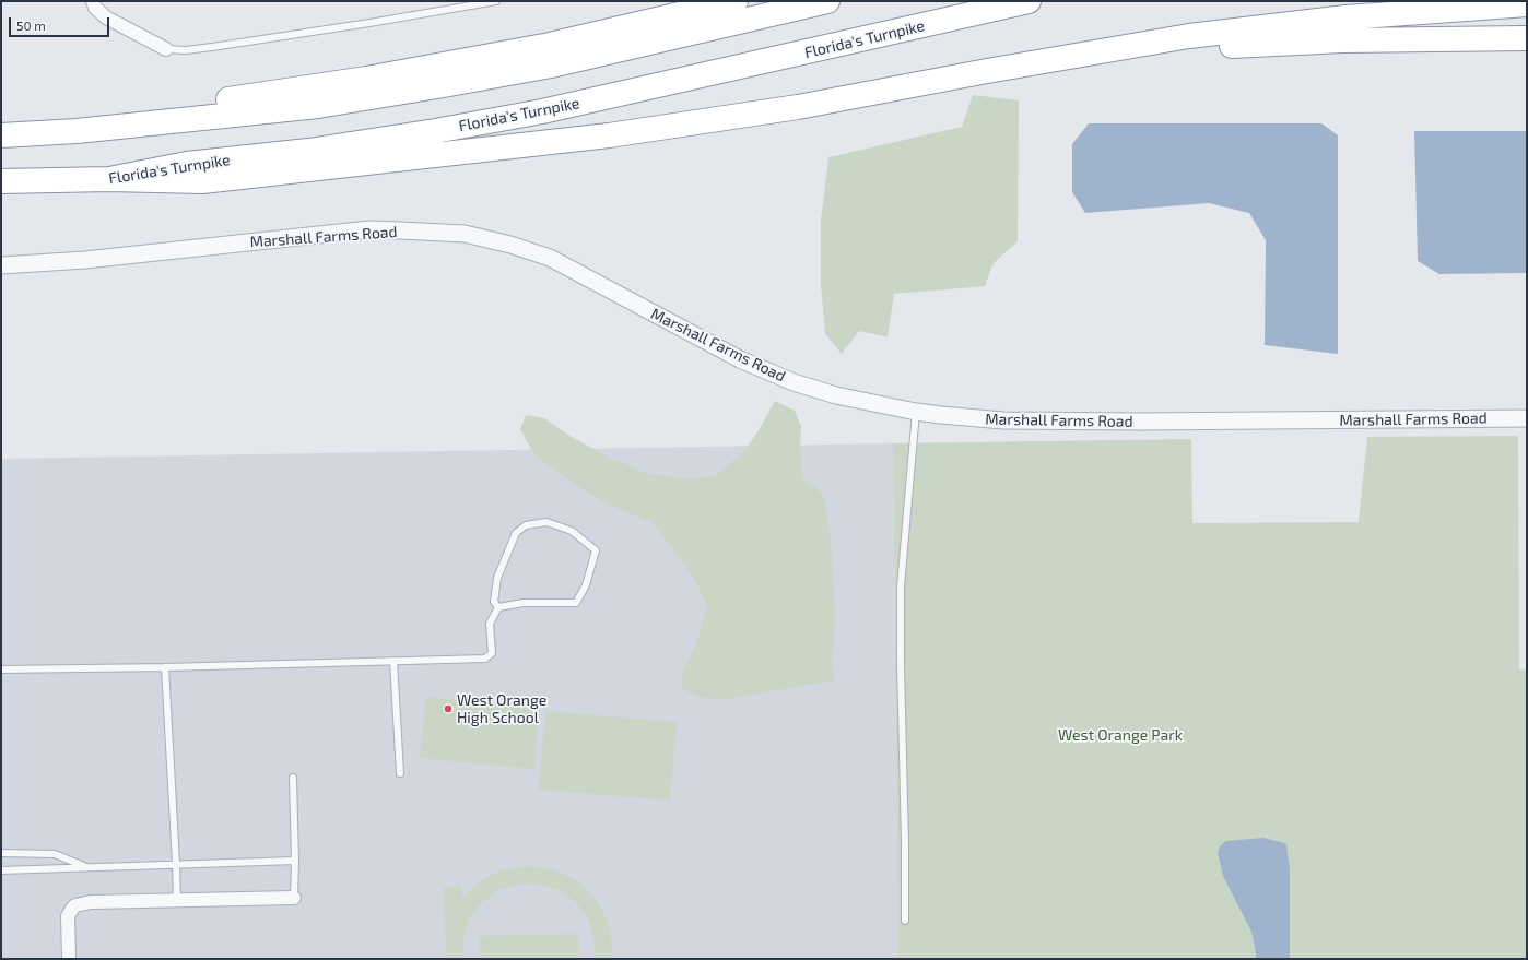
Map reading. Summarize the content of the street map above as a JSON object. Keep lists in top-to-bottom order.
{
  "streets": {
    "highway": ["Florida's Turnpike"],
    "street": ["Marshall Farms Road"]
  },
  "parks": ["West Orange Park"],
  "places": ["West Orange High School"],
  "scale_bar": "50 m"
}
